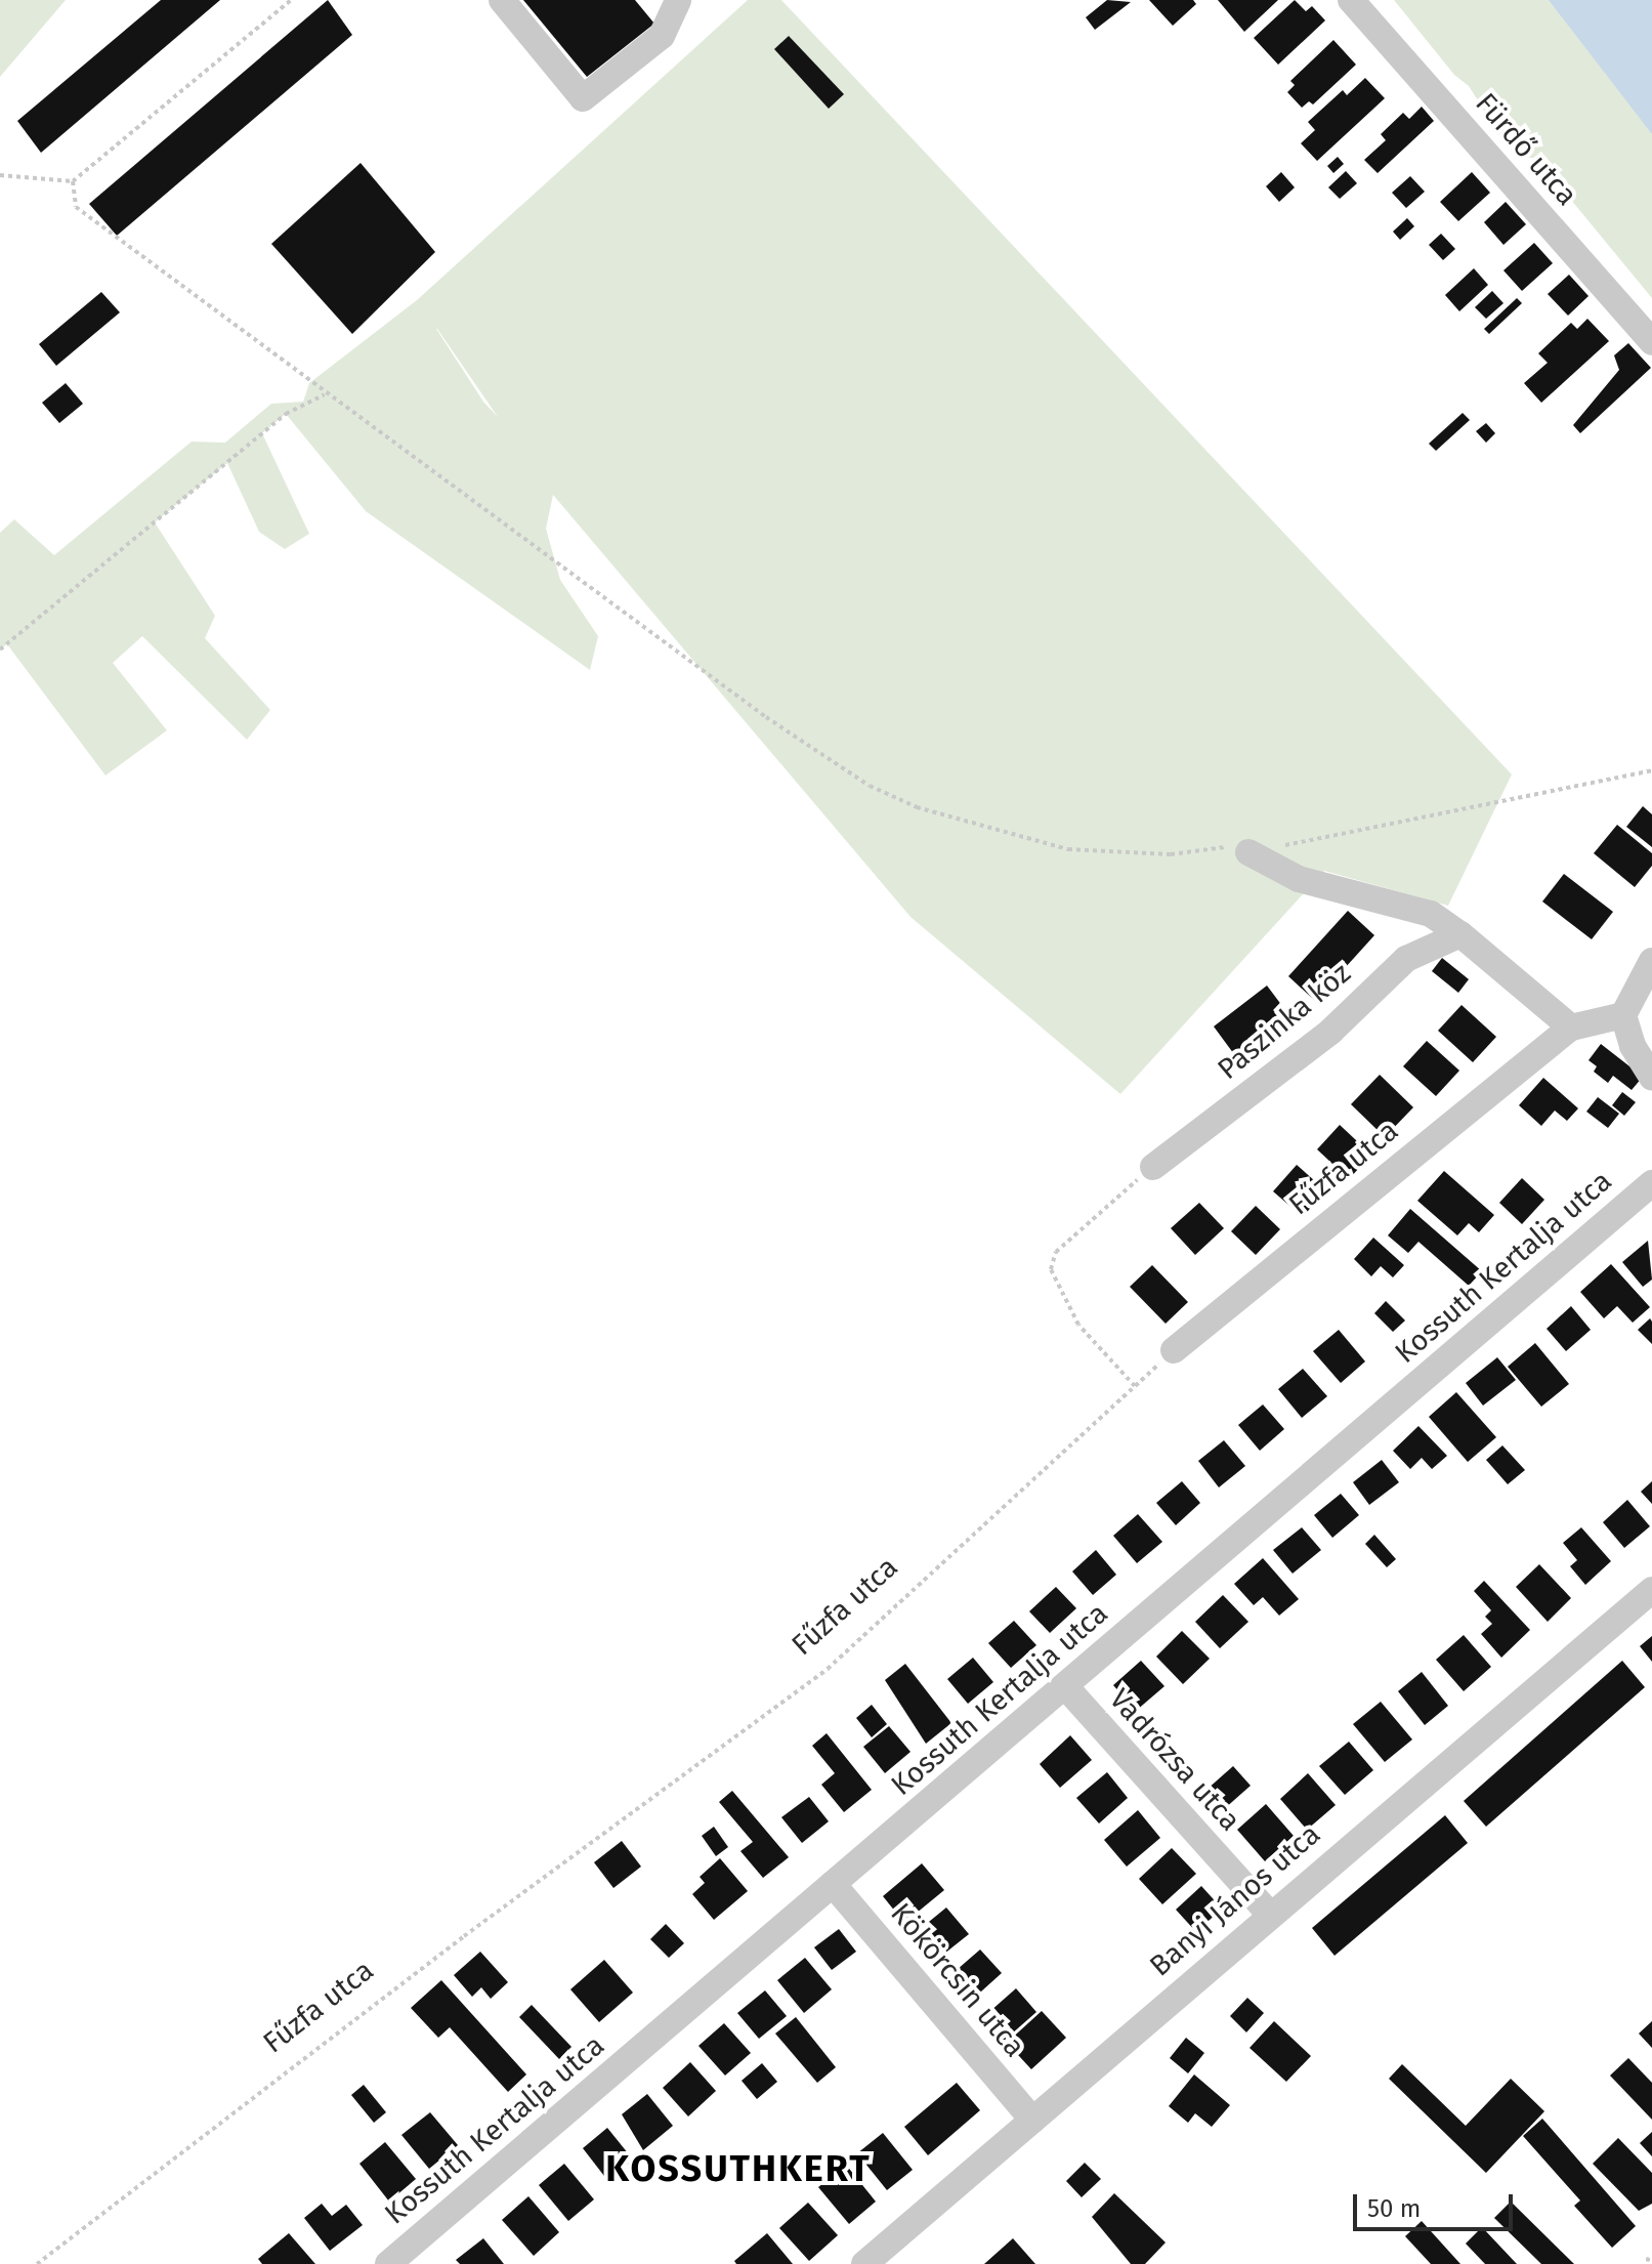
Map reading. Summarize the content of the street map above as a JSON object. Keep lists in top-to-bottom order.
{
  "streets": {
    "street": [
      "Fürdő utca",
      "Paszinka köz",
      "Fűzfa utca",
      "Kossuth Kertalja utca",
      "Vadrózsa utca",
      "Banyi János utca",
      "Kökörcsin utca"
    ]
  },
  "crossings": [
    ["Kossuth Kertalja utca", "Vadrózsa utca"],
    ["Kossuth Kertalja utca", "Kökörcsin utca"],
    ["Vadrózsa utca", "Banyi János utca"],
    ["Banyi János utca", "Kökörcsin utca"]
  ],
  "districts": ["KOSSUTHKERT"],
  "scale_bar": "50 m"
}
